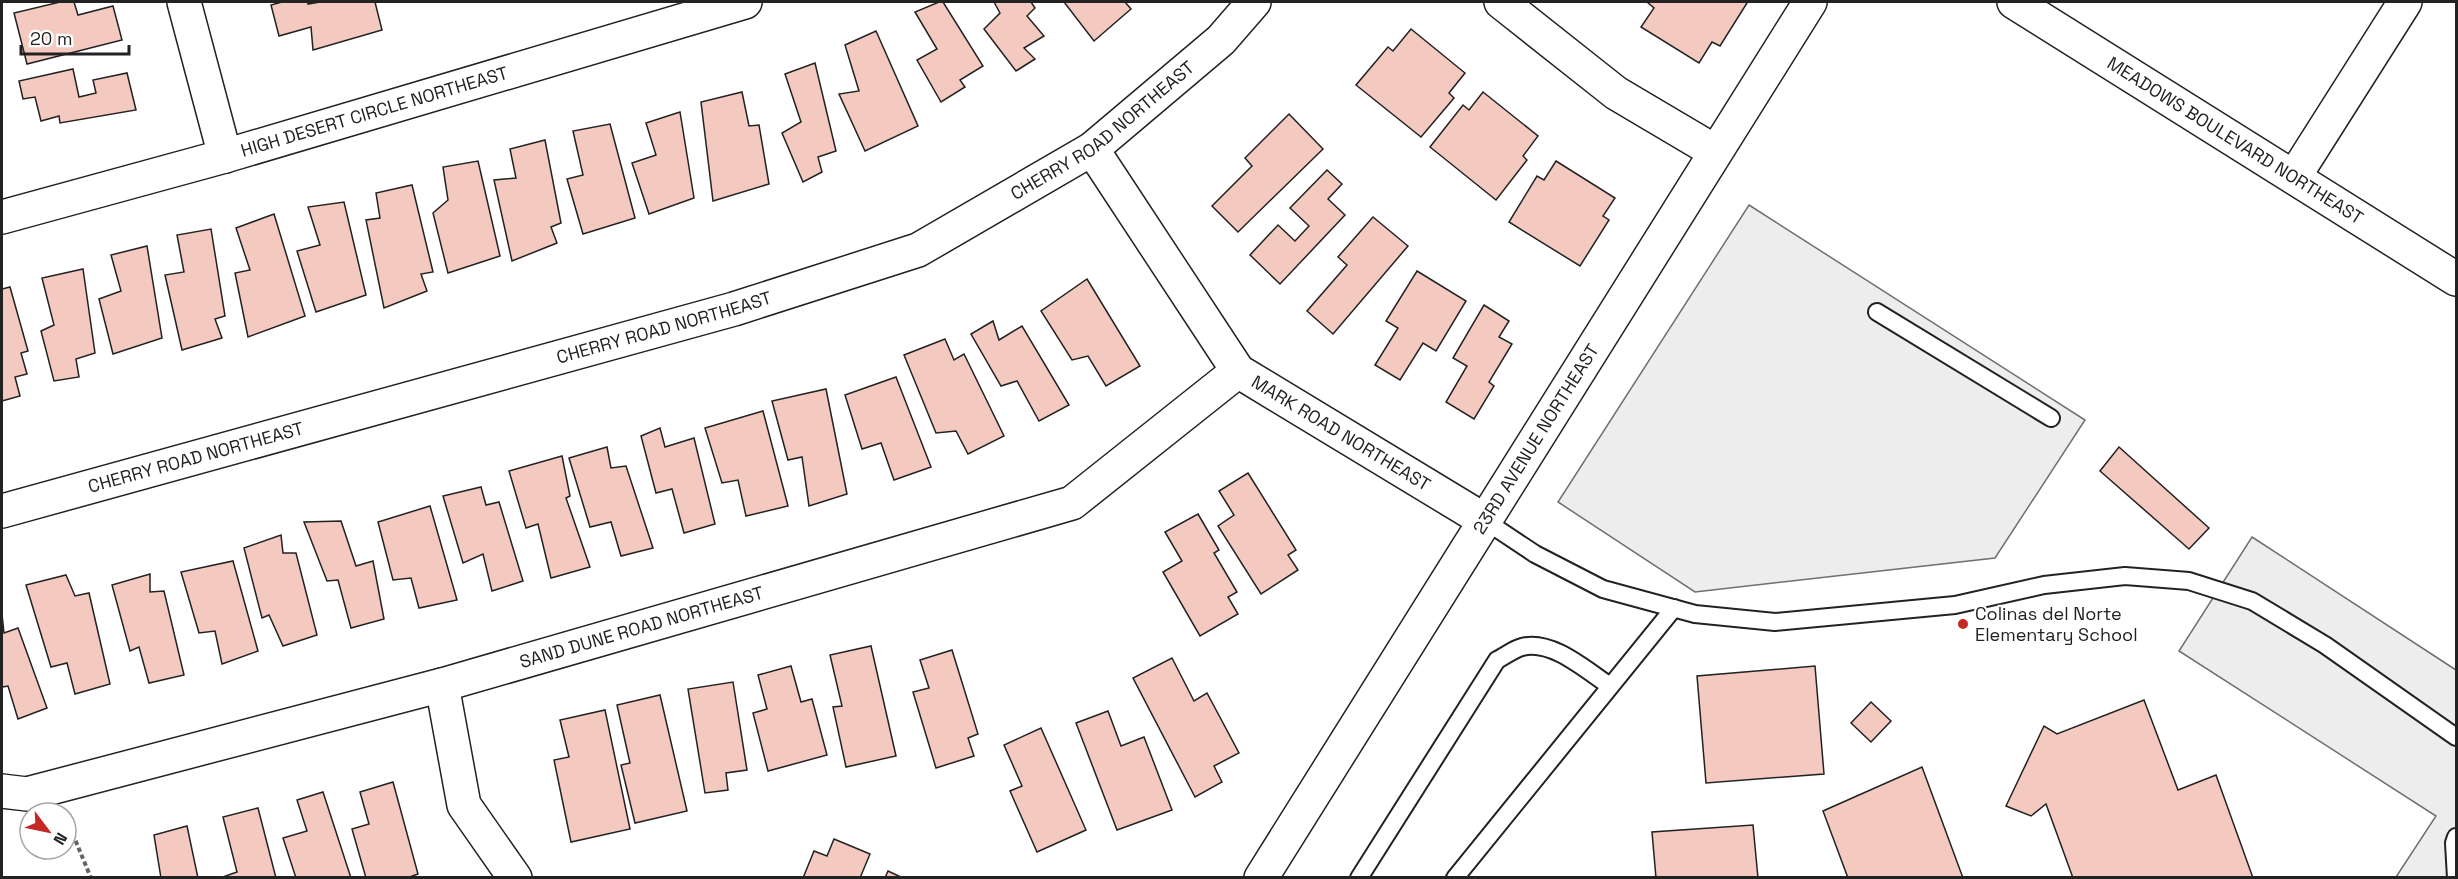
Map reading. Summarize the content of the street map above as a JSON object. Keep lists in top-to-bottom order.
{
  "streets": {
    "street": [
      "HIGH DESERT CIRCLE NORTHEAST",
      "CHERRY ROAD NORTHEAST",
      "MEADOWS BOULEVARD NORTHEAST",
      "MARK ROAD NORTHEAST",
      "23RD AVENUE NORTHEAST",
      "SAND DUNE ROAD NORTHEAST"
    ]
  },
  "crossings": [
    ["CHERRY ROAD NORTHEAST", "MARK ROAD NORTHEAST"],
    ["MARK ROAD NORTHEAST", "23RD AVENUE NORTHEAST"],
    ["MARK ROAD NORTHEAST", "SAND DUNE ROAD NORTHEAST"]
  ],
  "places": ["Colinas del Norte Elementary School"],
  "scale_bar": "20 m",
  "north": "bottom right"
}
